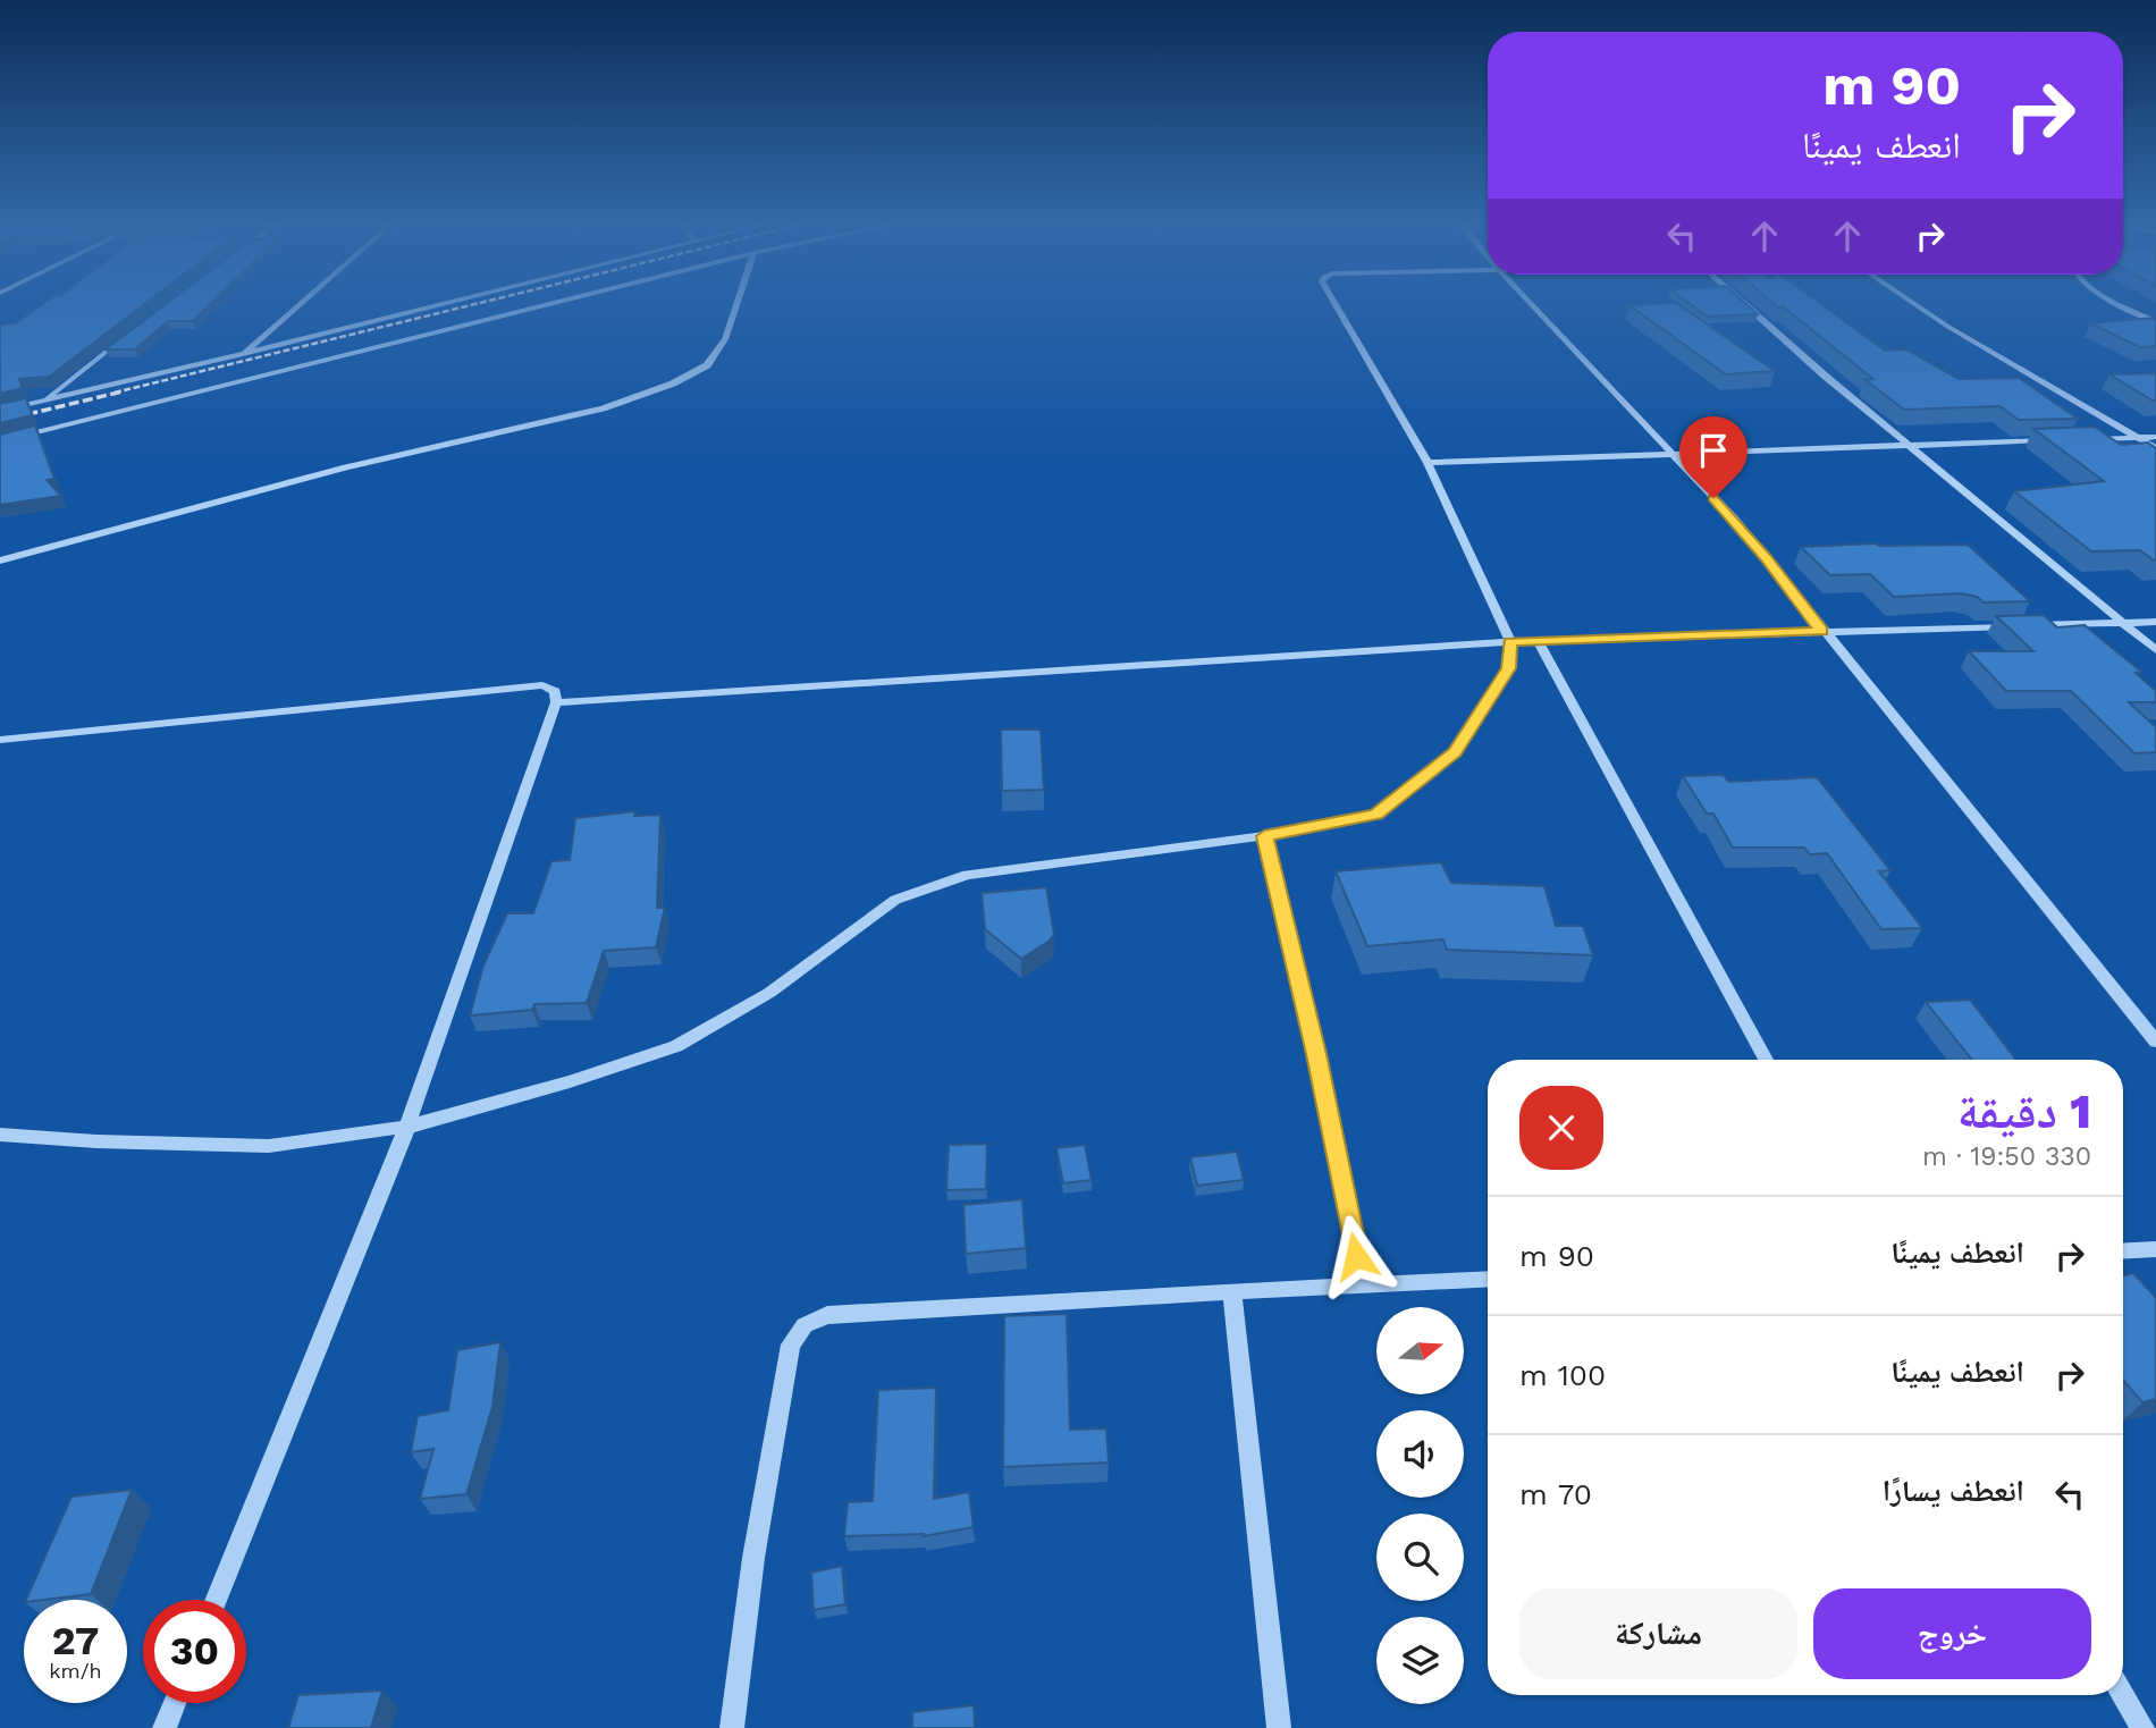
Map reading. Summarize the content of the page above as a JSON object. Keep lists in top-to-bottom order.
{
  "north": "right",
  "page": {
    "turn": ["90 m", "انعطف يمينًا"],
    "heading": ["1 دقيقة", "330 m · 19:50"],
    "list": [
      {
        "name": "انعطف يمينًا",
        "value": "90 m"
      },
      {
        "name": "انعطف يمينًا",
        "value": "100 m"
      },
      {
        "name": "انعطف يسارًا",
        "value": "70 m"
      }
    ],
    "buttons": ["خروج", "مشاركة"],
    "speed": "27 km/h",
    "limit": "30"
  }
}
